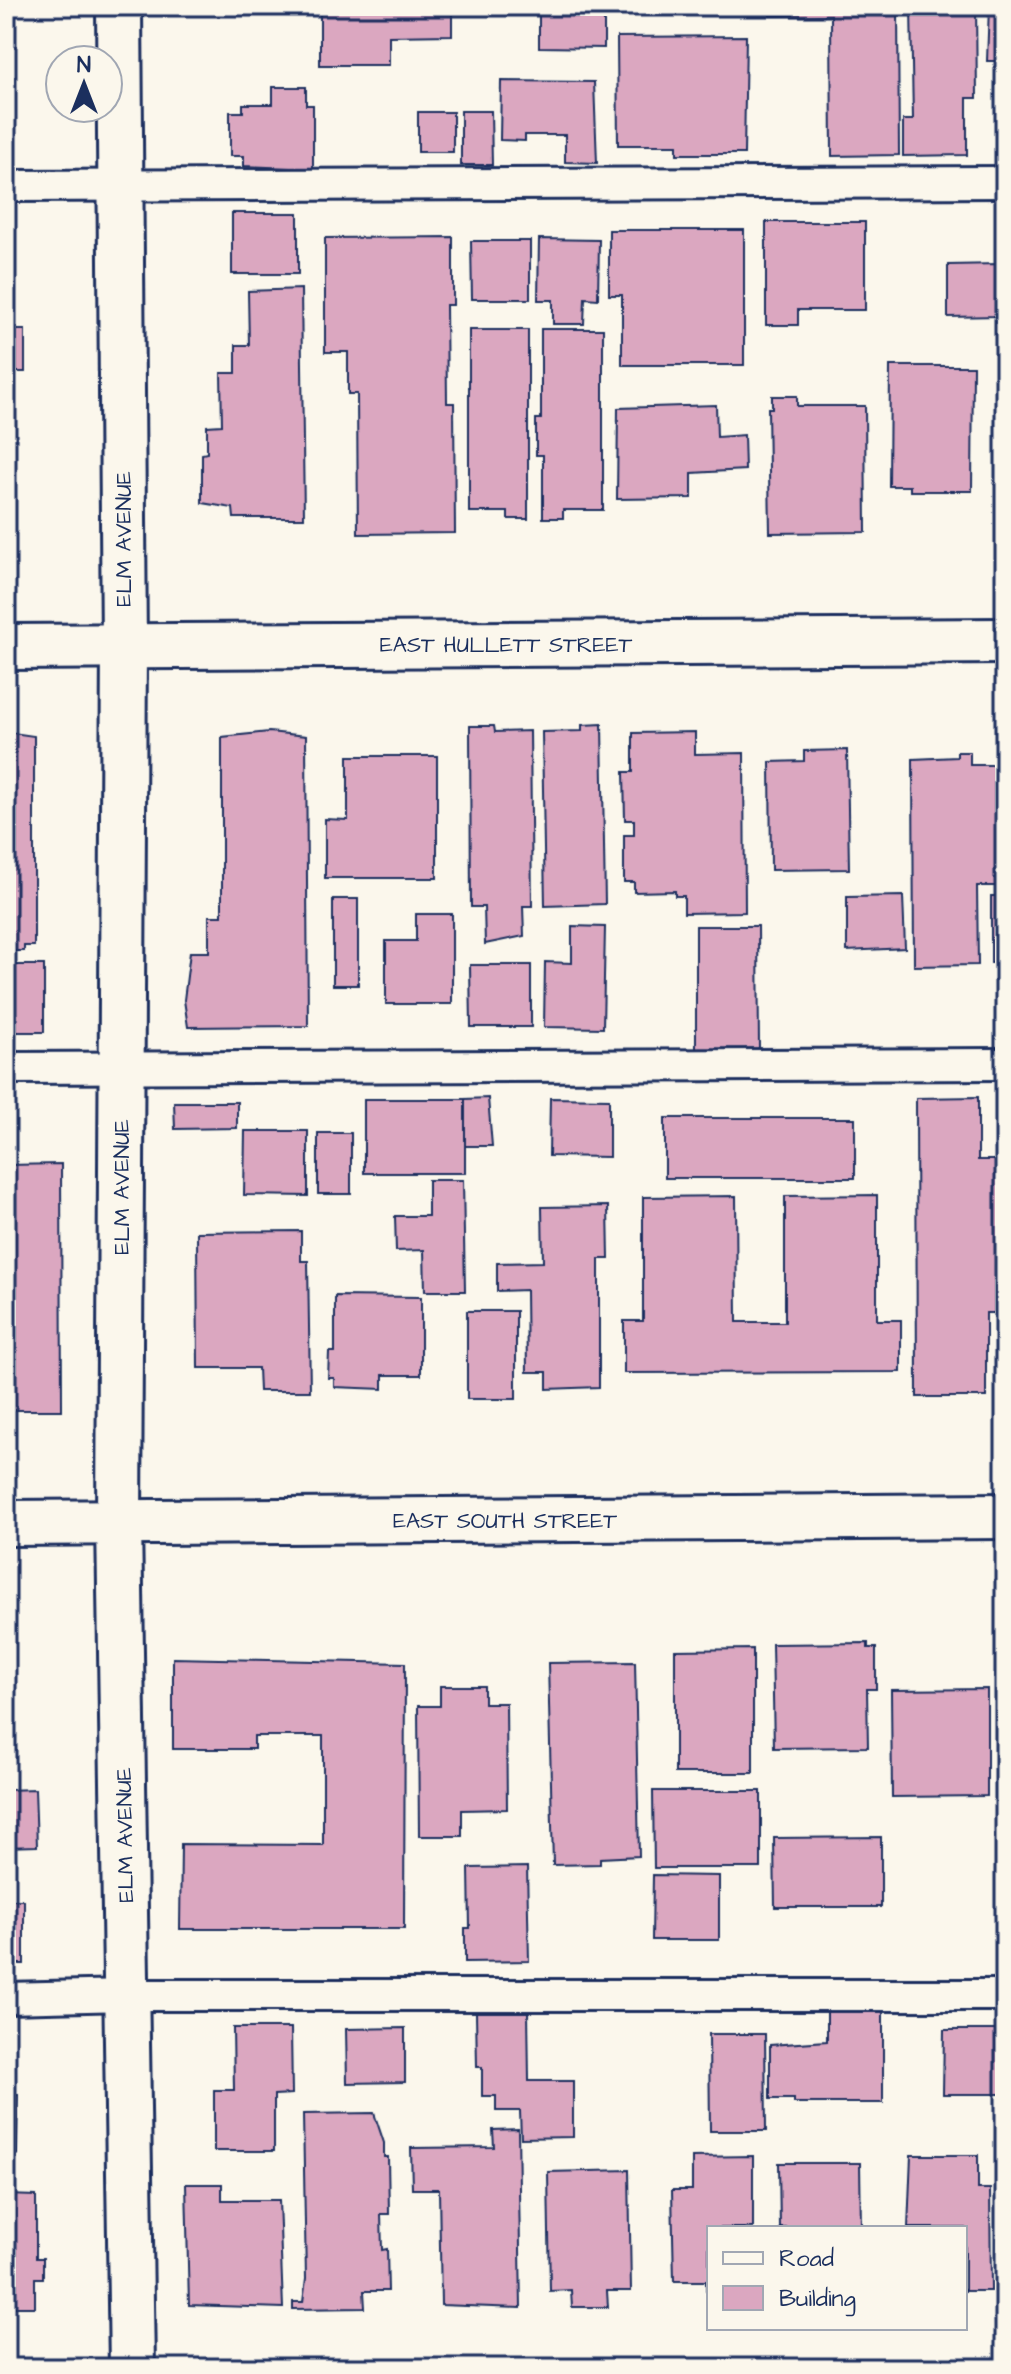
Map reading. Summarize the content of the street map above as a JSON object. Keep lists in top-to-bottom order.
{
  "streets": {
    "street": ["ELM AVENUE", "EAST HULLETT STREET", "EAST SOUTH STREET"]
  },
  "crossings": [
    ["ELM AVENUE", "EAST HULLETT STREET"],
    ["ELM AVENUE", "EAST SOUTH STREET"]
  ],
  "legend": ["Road", "Building"],
  "north": "top"
}
